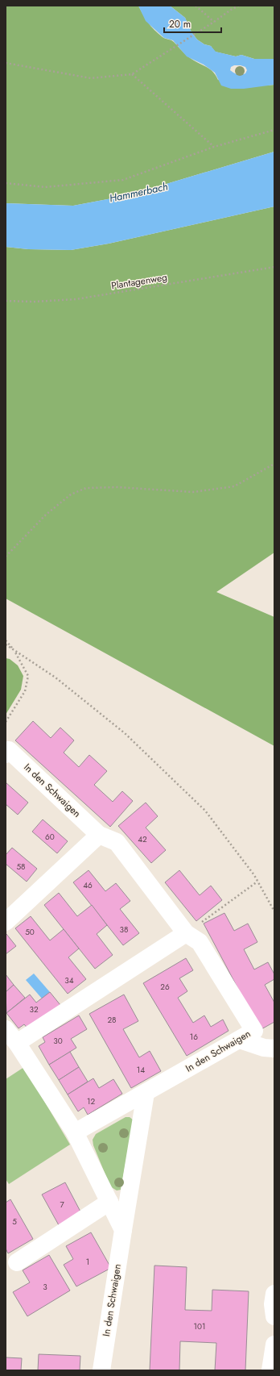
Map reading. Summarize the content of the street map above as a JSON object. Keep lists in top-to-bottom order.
{
  "streets": {
    "street": ["In den Schwaigen"],
    "path": ["Plantagenweg"]
  },
  "water": ["Hammerbach"],
  "house_numbers": [
    "60",
    "42",
    "58",
    "46",
    "38",
    "50",
    "34",
    "26",
    "32",
    "28",
    "16",
    "30",
    "14",
    "12",
    "7",
    "5",
    "1",
    "3",
    "101"
  ],
  "scale_bar": "20 m"
}
